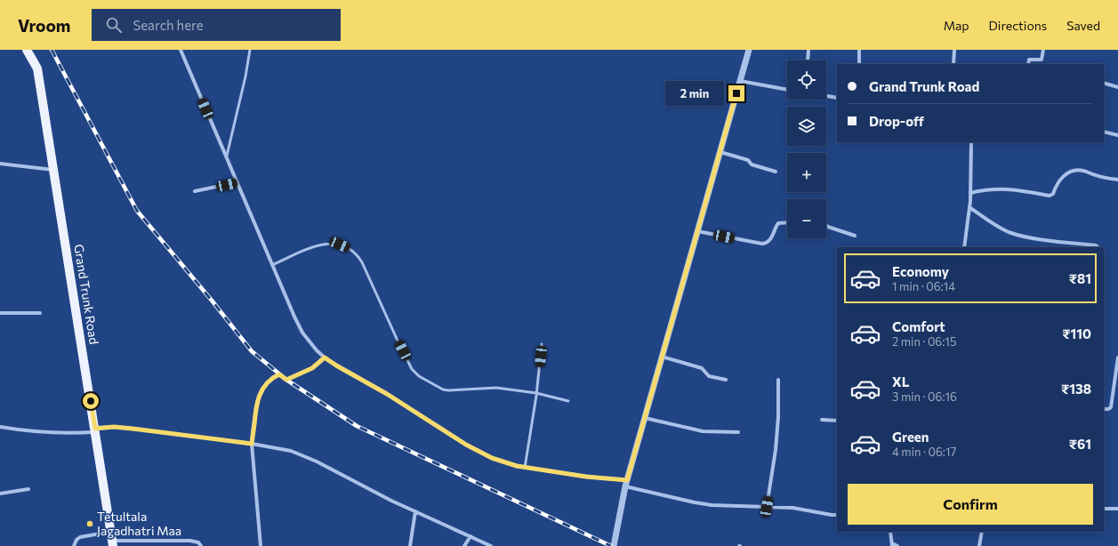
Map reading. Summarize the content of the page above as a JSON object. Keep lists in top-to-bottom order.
{
  "streets": {
    "main road": ["Grand Trunk Road"]
  },
  "places": ["Tetultala Jagadhatri Maa"],
  "page": {
    "header": "Vroom",
    "search": "Search here",
    "nav": ["Map", "Directions", "Saved"],
    "map_buttons": ["+", "−"],
    "banner": ["Grand Trunk Road", "Drop-off"],
    "bubble": "2 min",
    "list": [
      {
        "name": "Economy",
        "note": "1 min · 06:14",
        "value": "₹81"
      },
      {
        "name": "Comfort",
        "note": "2 min · 06:15",
        "value": "₹110"
      },
      {
        "name": "XL",
        "note": "3 min · 06:16",
        "value": "₹138"
      },
      {
        "name": "Green",
        "note": "4 min · 06:17",
        "value": "₹61"
      }
    ],
    "buttons": "Confirm"
  }
}
